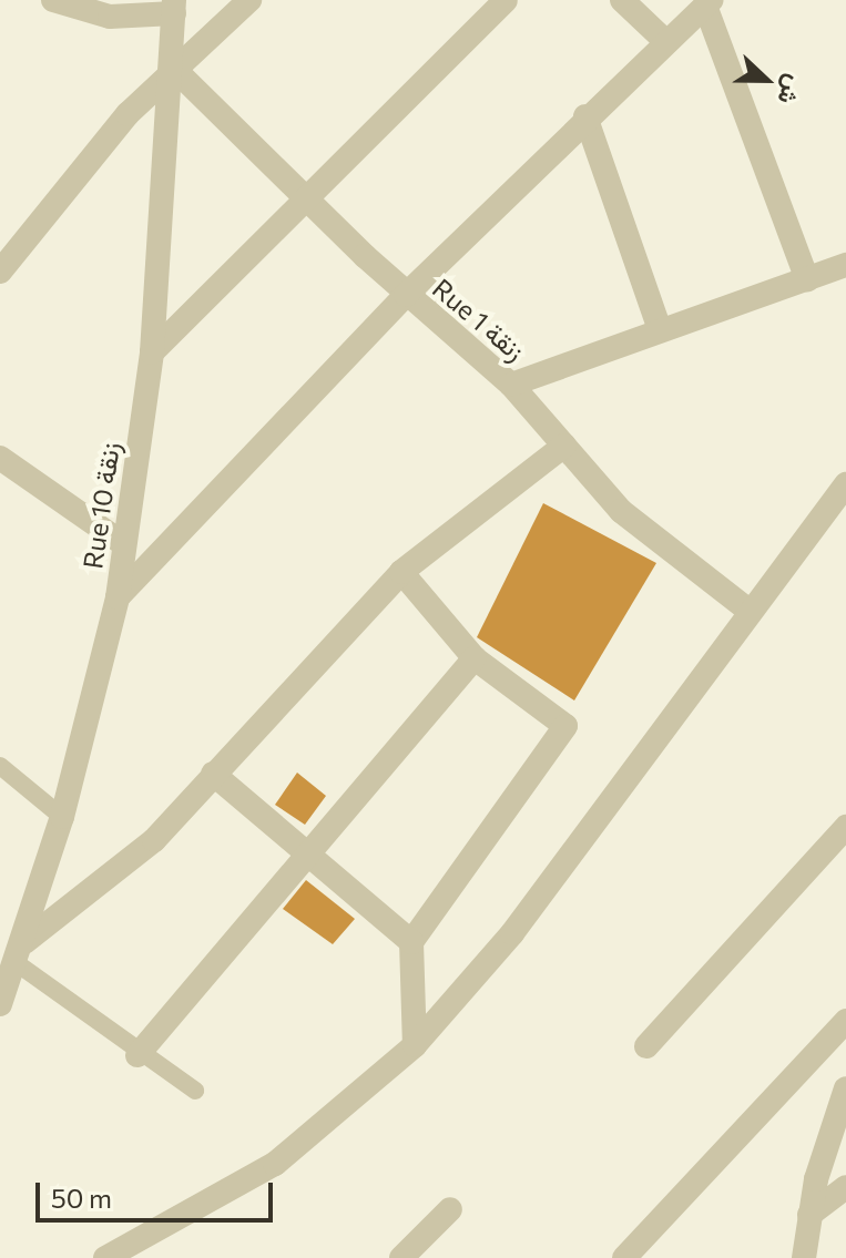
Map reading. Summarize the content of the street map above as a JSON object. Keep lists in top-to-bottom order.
{
  "streets": {
    "street": ["Rue 1 زنقة", "Rue 10 زنقة"]
  },
  "crossings": [
    ["Rue 1 زنقة", "Rue 10 زنقة"]
  ],
  "scale_bar": "50 m",
  "north": "right"
}
